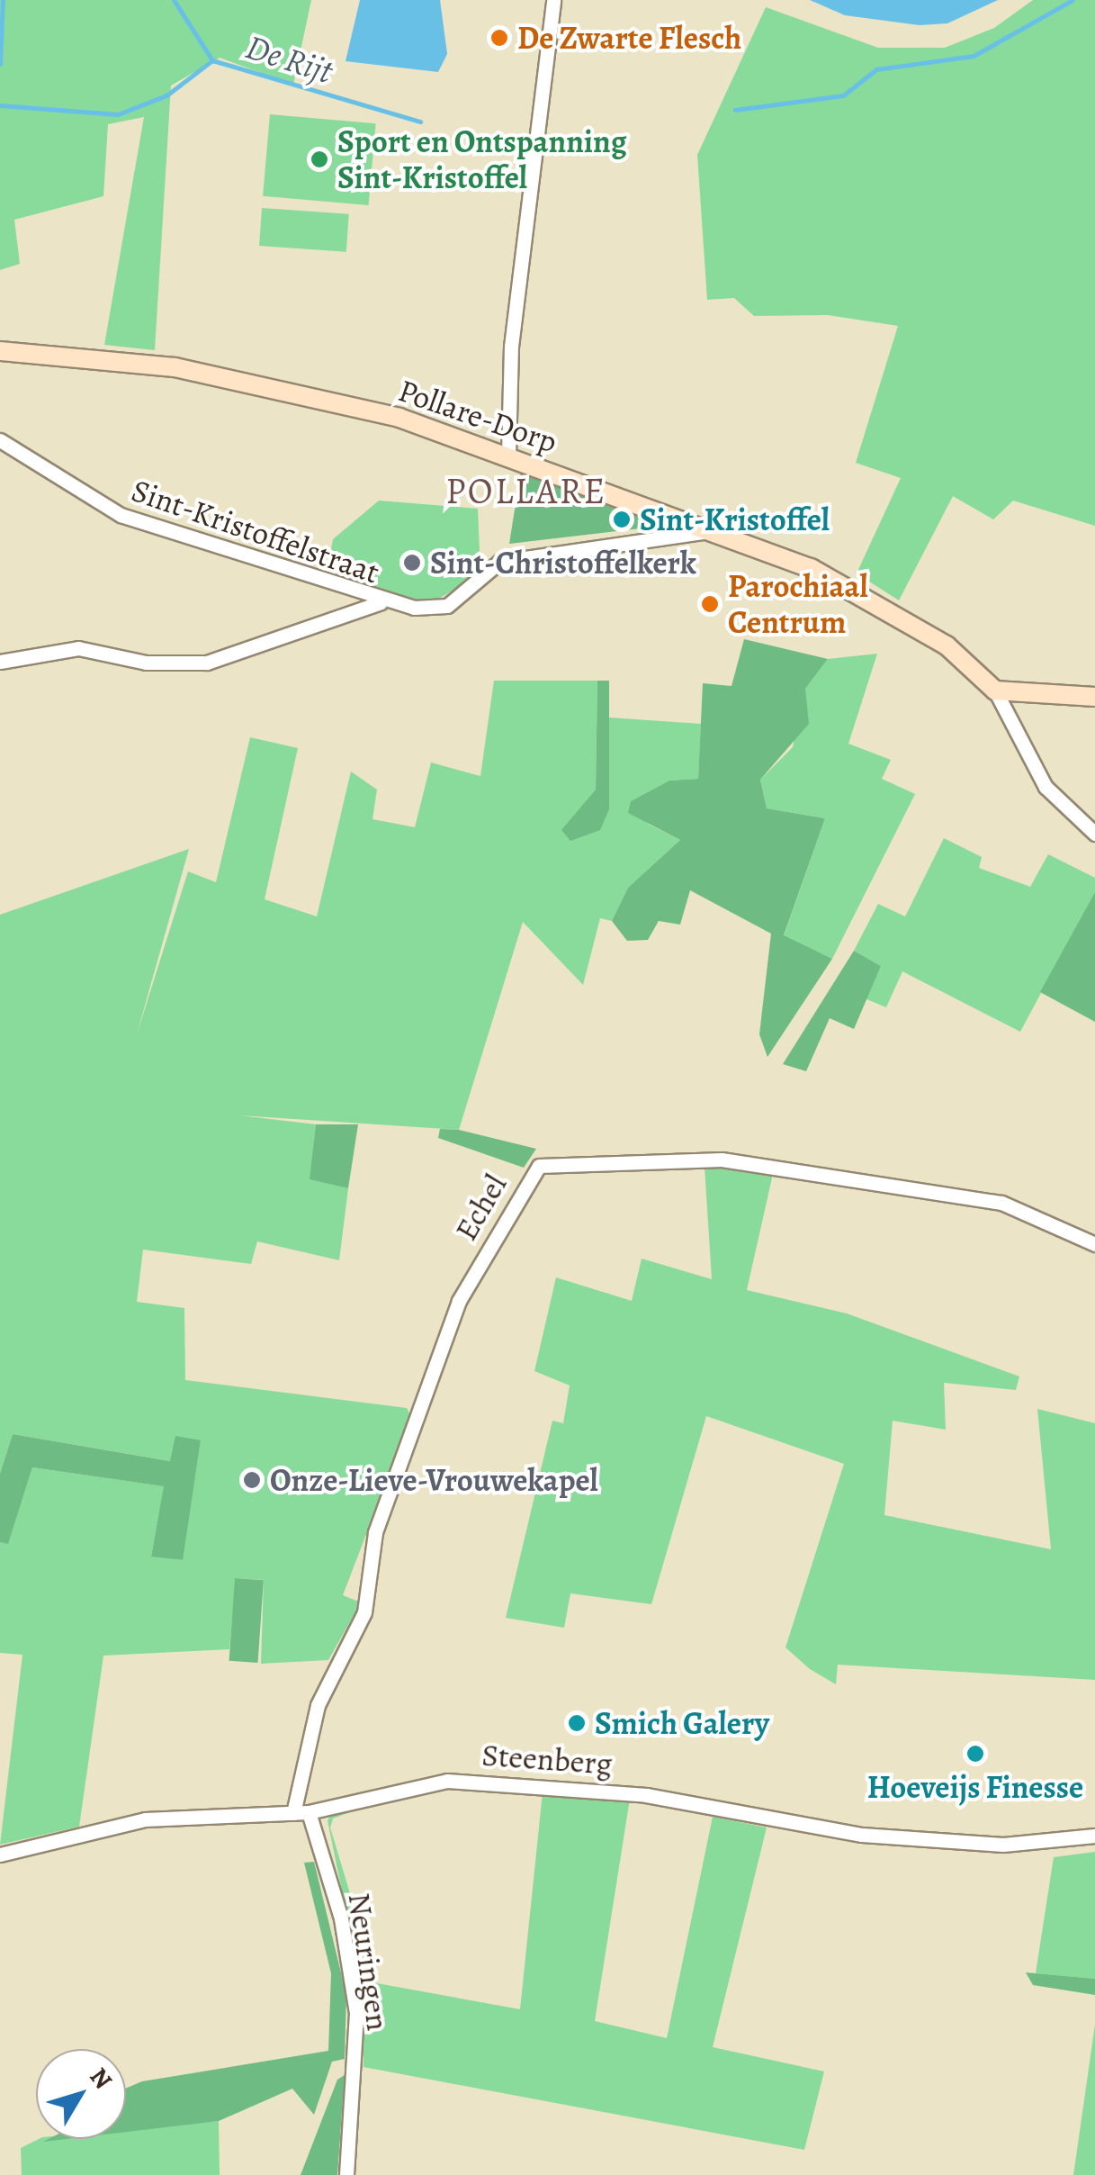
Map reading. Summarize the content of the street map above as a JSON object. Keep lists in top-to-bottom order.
{
  "streets": {
    "street": [
      "Pollare-Dorp",
      "Sint-Kristoffelstraat",
      "Echel",
      "Steenberg",
      "Neuringen"
    ]
  },
  "crossings": [
    ["Pollare-Dorp", "Sint-Kristoffelstraat"],
    ["Echel", "Steenberg"],
    ["Steenberg", "Neuringen"]
  ],
  "districts": ["POLLARE"],
  "water": ["De Rijt"],
  "places": [
    "De Zwarte Flesch",
    "Sport en Ontspanning Sint-Kristoffel",
    "Sint-Kristoffel",
    "Sint-Christoffelkerk",
    "Parochiaal Centrum",
    "Onze-Lieve-Vrouwekapel",
    "Smich Galery",
    "Hoeveijs Finesse"
  ],
  "north": "top right"
}
